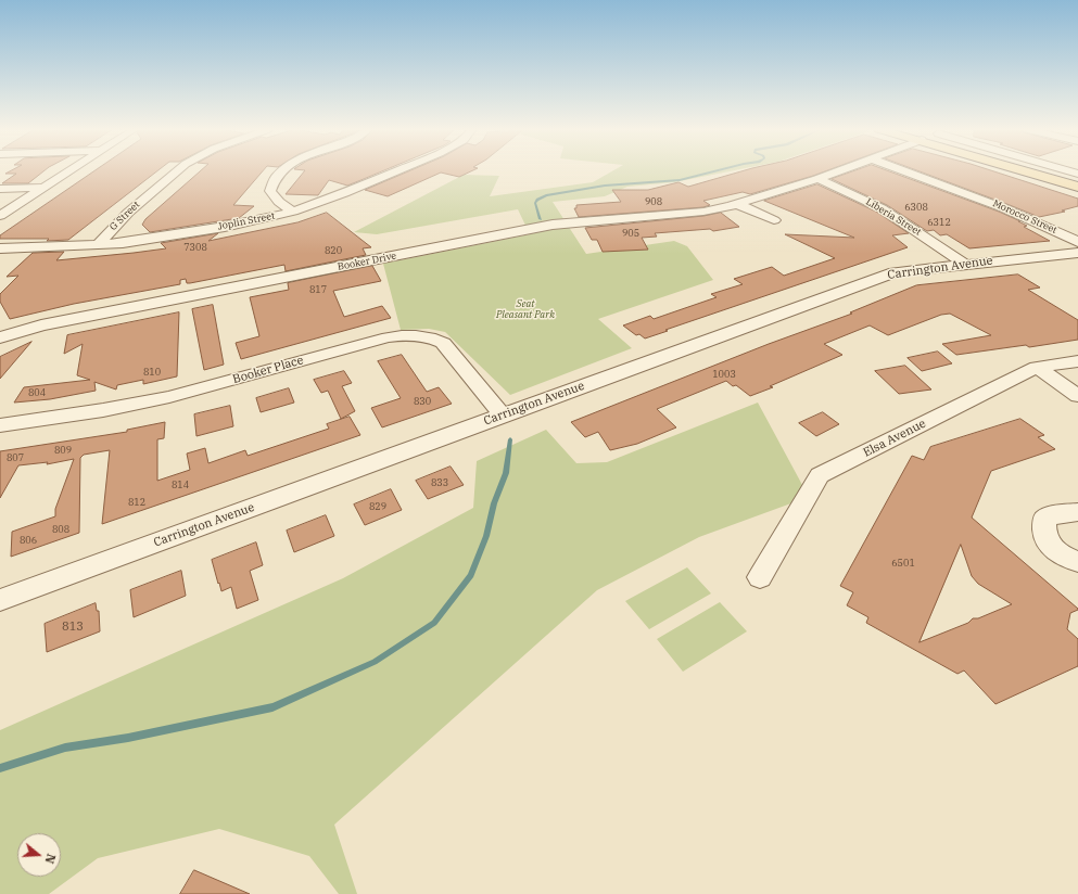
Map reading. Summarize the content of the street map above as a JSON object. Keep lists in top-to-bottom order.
{
  "streets": {
    "street": [
      "G Street",
      "Liberia Street",
      "Morocco Street",
      "Joplin Street",
      "Booker Drive",
      "Carrington Avenue",
      "Booker Place",
      "Elsa Avenue"
    ]
  },
  "crossings": [
    ["G Street", "Joplin Street"],
    ["Liberia Street", "Booker Drive"],
    ["Liberia Street", "Carrington Avenue"],
    ["Carrington Avenue", "Booker Place"]
  ],
  "parks": ["Seat Pleasant Park"],
  "house_numbers": [
    "908",
    "6308",
    "6312",
    "905",
    "7308",
    "820",
    "817",
    "810",
    "1003",
    "804",
    "830",
    "809",
    "807",
    "833",
    "814",
    "812",
    "829",
    "808",
    "806",
    "6501",
    "813"
  ],
  "north": "right"
}
